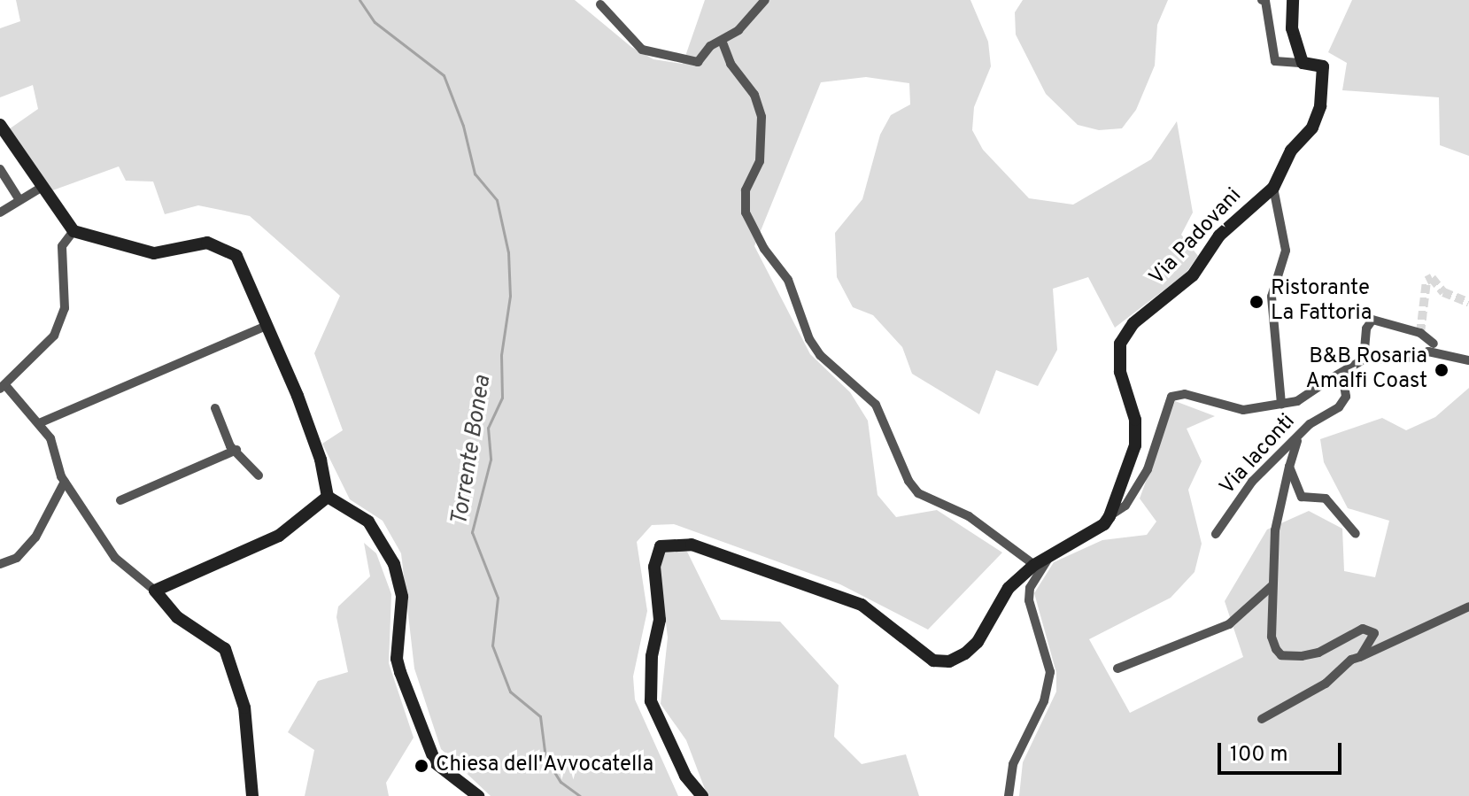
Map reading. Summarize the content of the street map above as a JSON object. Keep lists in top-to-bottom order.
{
  "streets": {
    "street": ["Via Padovani", "Via Iaconti"]
  },
  "crossings": [
    ["Via Padovani", "Via Iaconti"]
  ],
  "water": ["Torrente Bonea"],
  "places": ["Ristorante La Fattoria", "B&B Rosaria Amalfi Coast", "Chiesa dell'Avvocatella"],
  "scale_bar": "100 m"
}
